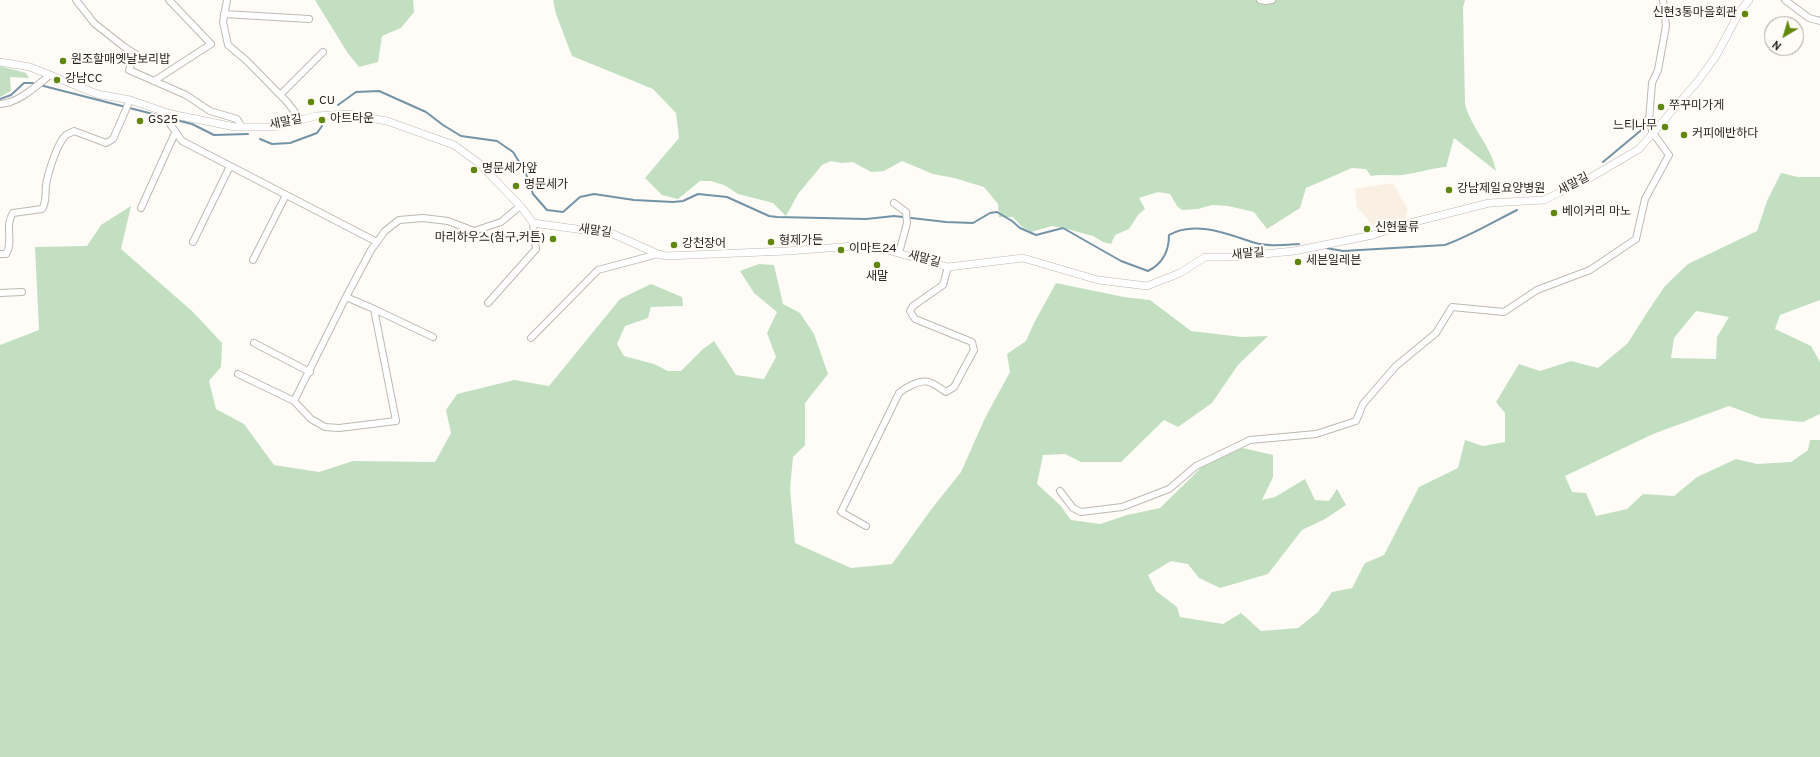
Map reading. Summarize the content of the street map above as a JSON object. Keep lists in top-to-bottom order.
{
  "streets": {
    "street": ["새말길"]
  },
  "places": [
    "신현3통마을회관",
    "원조할매옛날보리밥",
    "강남CC",
    "CU",
    "쭈꾸미가게",
    "아트타운",
    "GS25",
    "느티나무",
    "커피에반하다",
    "명문세가앞",
    "명문세가",
    "강남제일요양병원",
    "베이커리 마노",
    "신현물류",
    "마리하우스(침구,커튼)",
    "형제가든",
    "강천장어",
    "이마트24",
    "세븐일레븐",
    "새말"
  ],
  "north": "bottom left"
}
